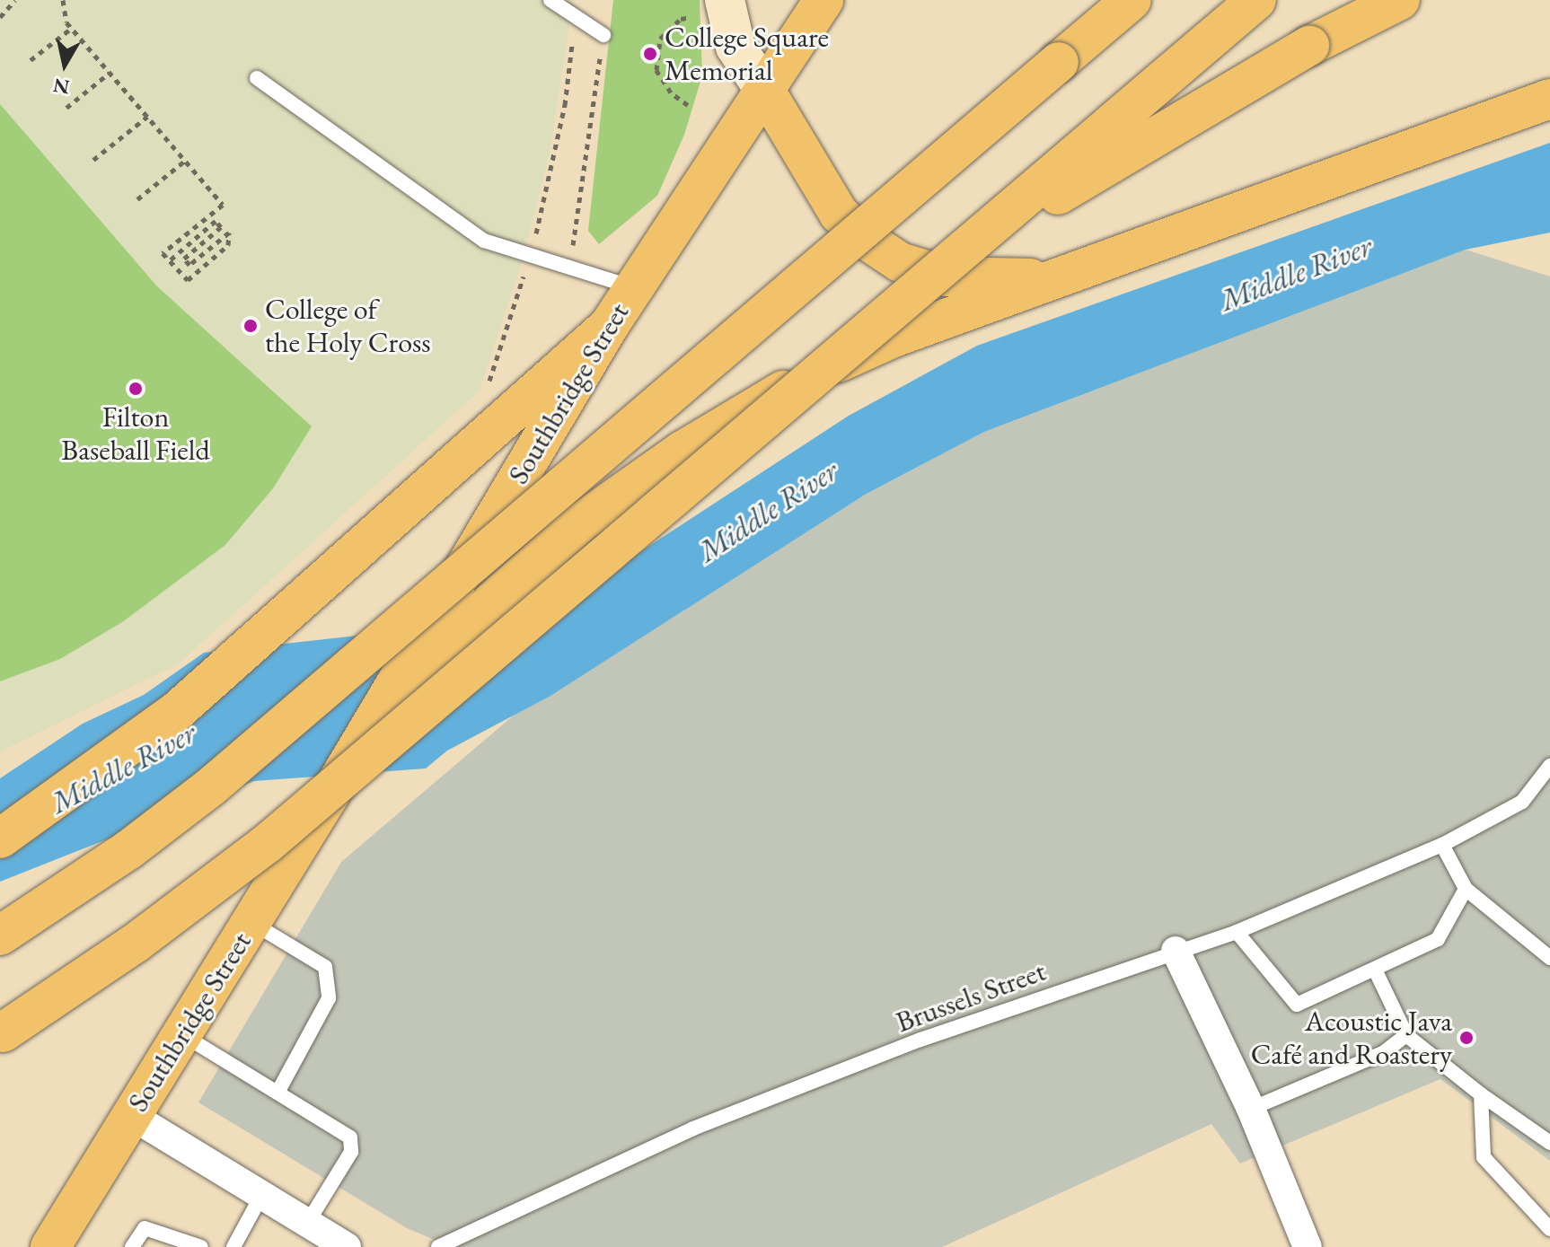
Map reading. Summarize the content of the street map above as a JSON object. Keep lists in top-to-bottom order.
{
  "streets": {
    "main road": ["Southbridge Street"],
    "lane": ["Brussels Street"]
  },
  "water": ["Middle River"],
  "places": [
    "College Square Memorial",
    "College of the Holy Cross",
    "Filton Baseball Field",
    "Acoustic Java Café and Roastery"
  ],
  "north": "bottom"
}
